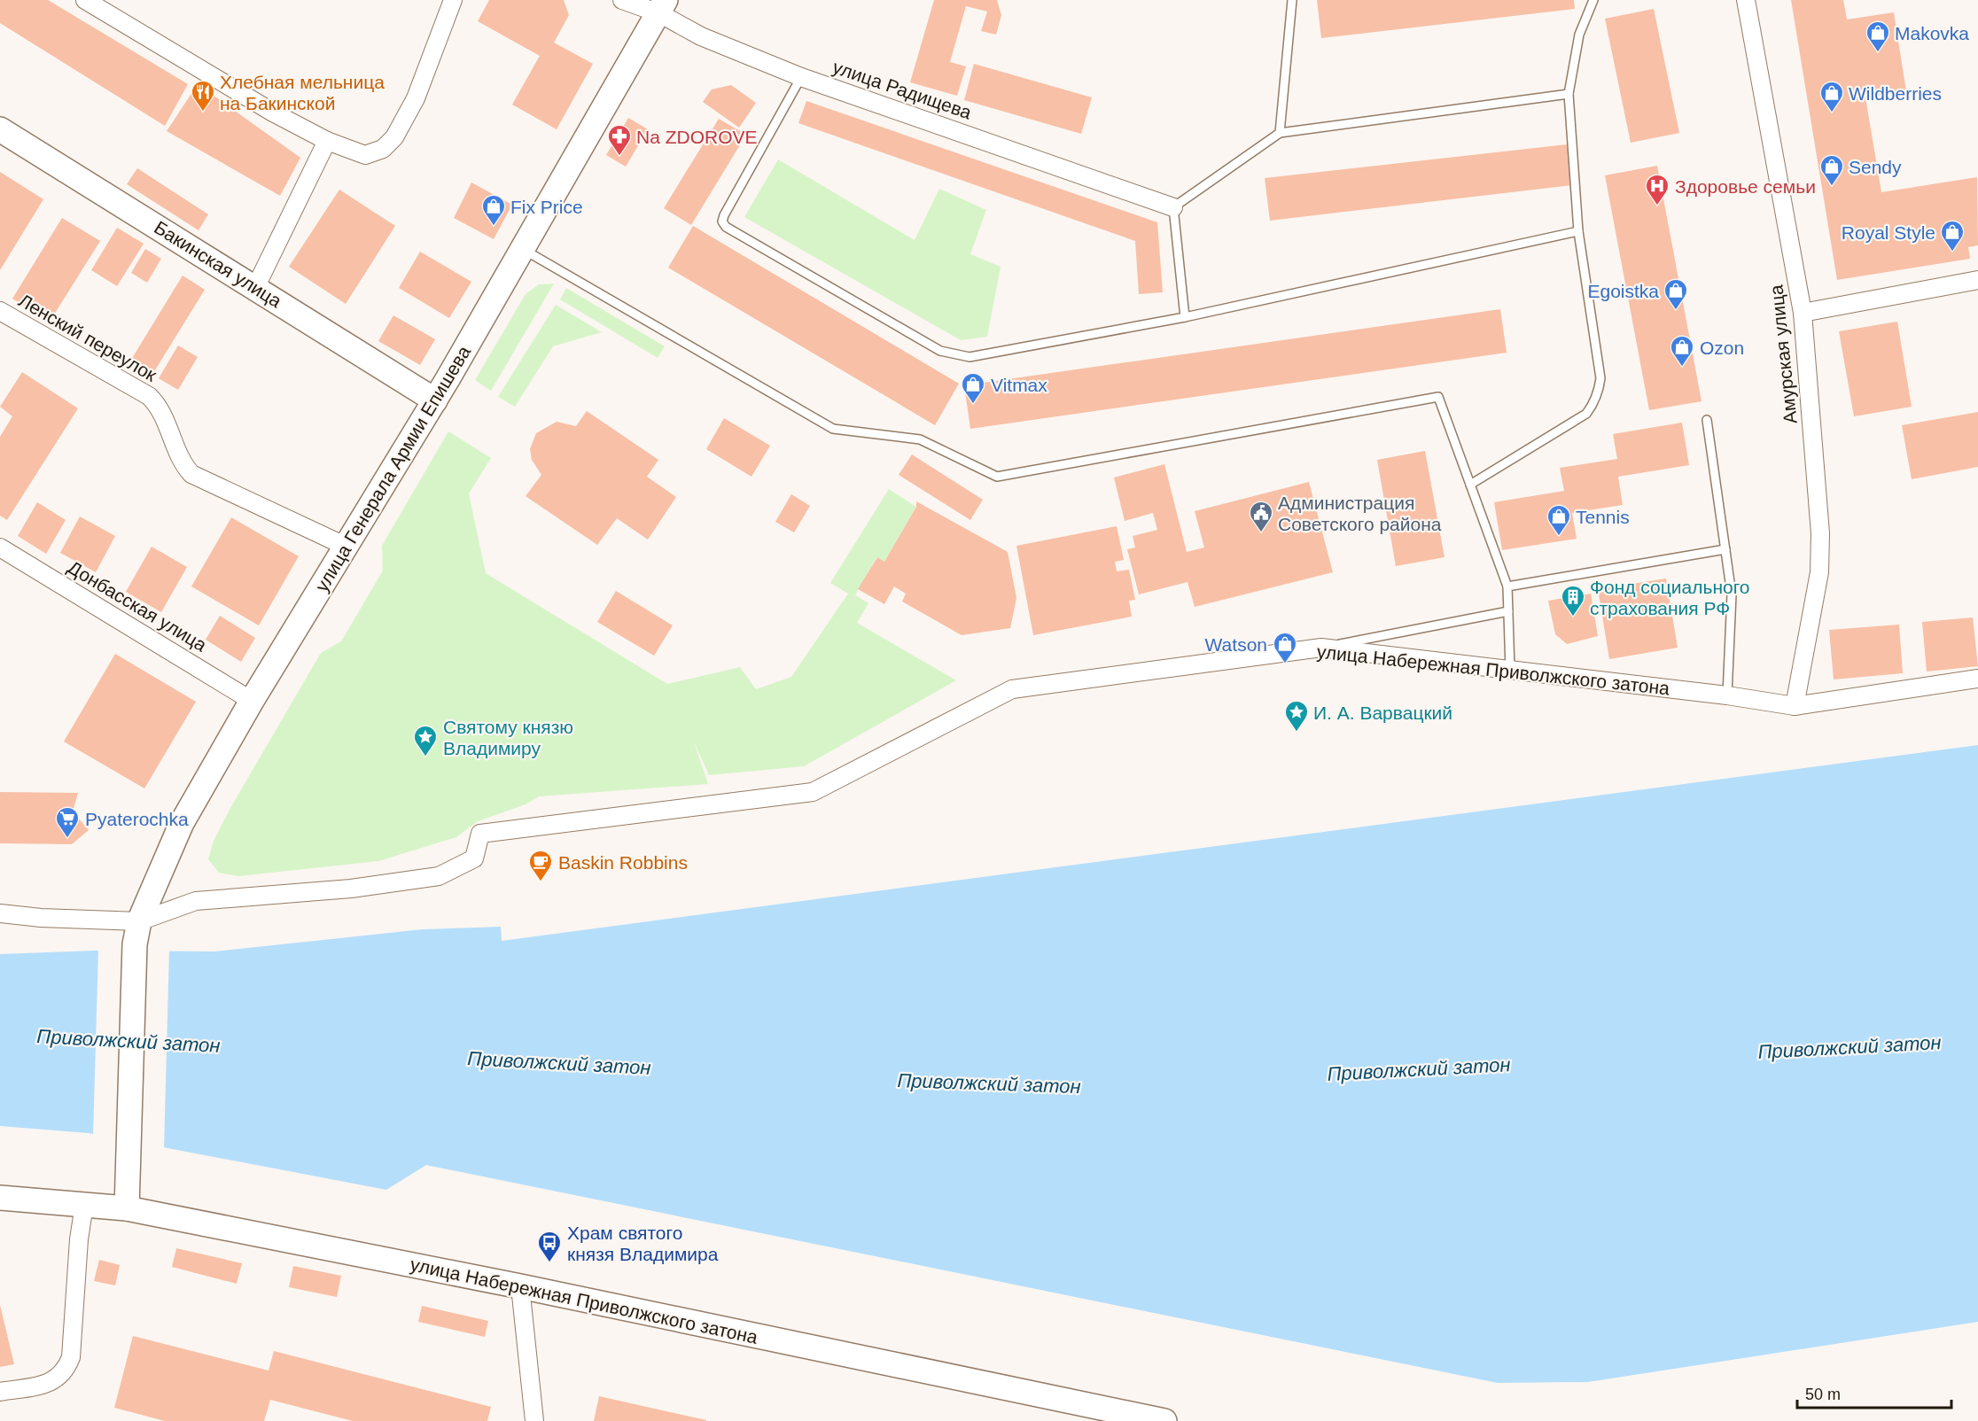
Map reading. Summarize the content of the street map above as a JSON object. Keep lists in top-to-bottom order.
{
  "streets": {
    "main road": ["Бакинская улица", "улица Генерала Армии Епишева", "улица Набережная Приволжского затона"],
    "street": [
      "улица Радищева",
      "Ленский переулок",
      "Амурская улица",
      "Донбасская улица"
    ]
  },
  "crossings": [
    ["улица Радищева", "улица Генерала Армии Епишева"],
    ["Бакинская улица", "улица Генерала Армии Епишева"],
    ["Ленский переулок", "улица Генерала Армии Епишева"],
    ["Амурская улица", "улица Набережная Приволжского затона"],
    ["улица Генерала Армии Епишева", "Донбасская улица"],
    ["улица Генерала Армии Епишева", "улица Набережная Приволжского затона"]
  ],
  "water": ["Приволжский затон"],
  "places": {
    "shop": [
      "Makovka",
      "Wildberries",
      "Sendy",
      "Fix Price",
      "Royal Style",
      "Egoistka",
      "Ozon",
      "Vitmax",
      "Tennis",
      "Watson"
    ],
    "restaurant": ["Хлебная мельница на Бакинской"],
    "pharmacy": ["Na ZDOROVE"],
    "hospital": ["Здоровье семьи"],
    "public building": ["Администрация Советского района"],
    "building": ["Фонд социального страхования РФ"],
    "place": ["И. А. Варвацкий", "Святому князю Владимиру"],
    "supermarket": ["Pyaterochka"],
    "cafe": ["Baskin Robbins"],
    "bus stop": ["Храм святого князя Владимира"]
  },
  "scale_bar": "50 m"
}
